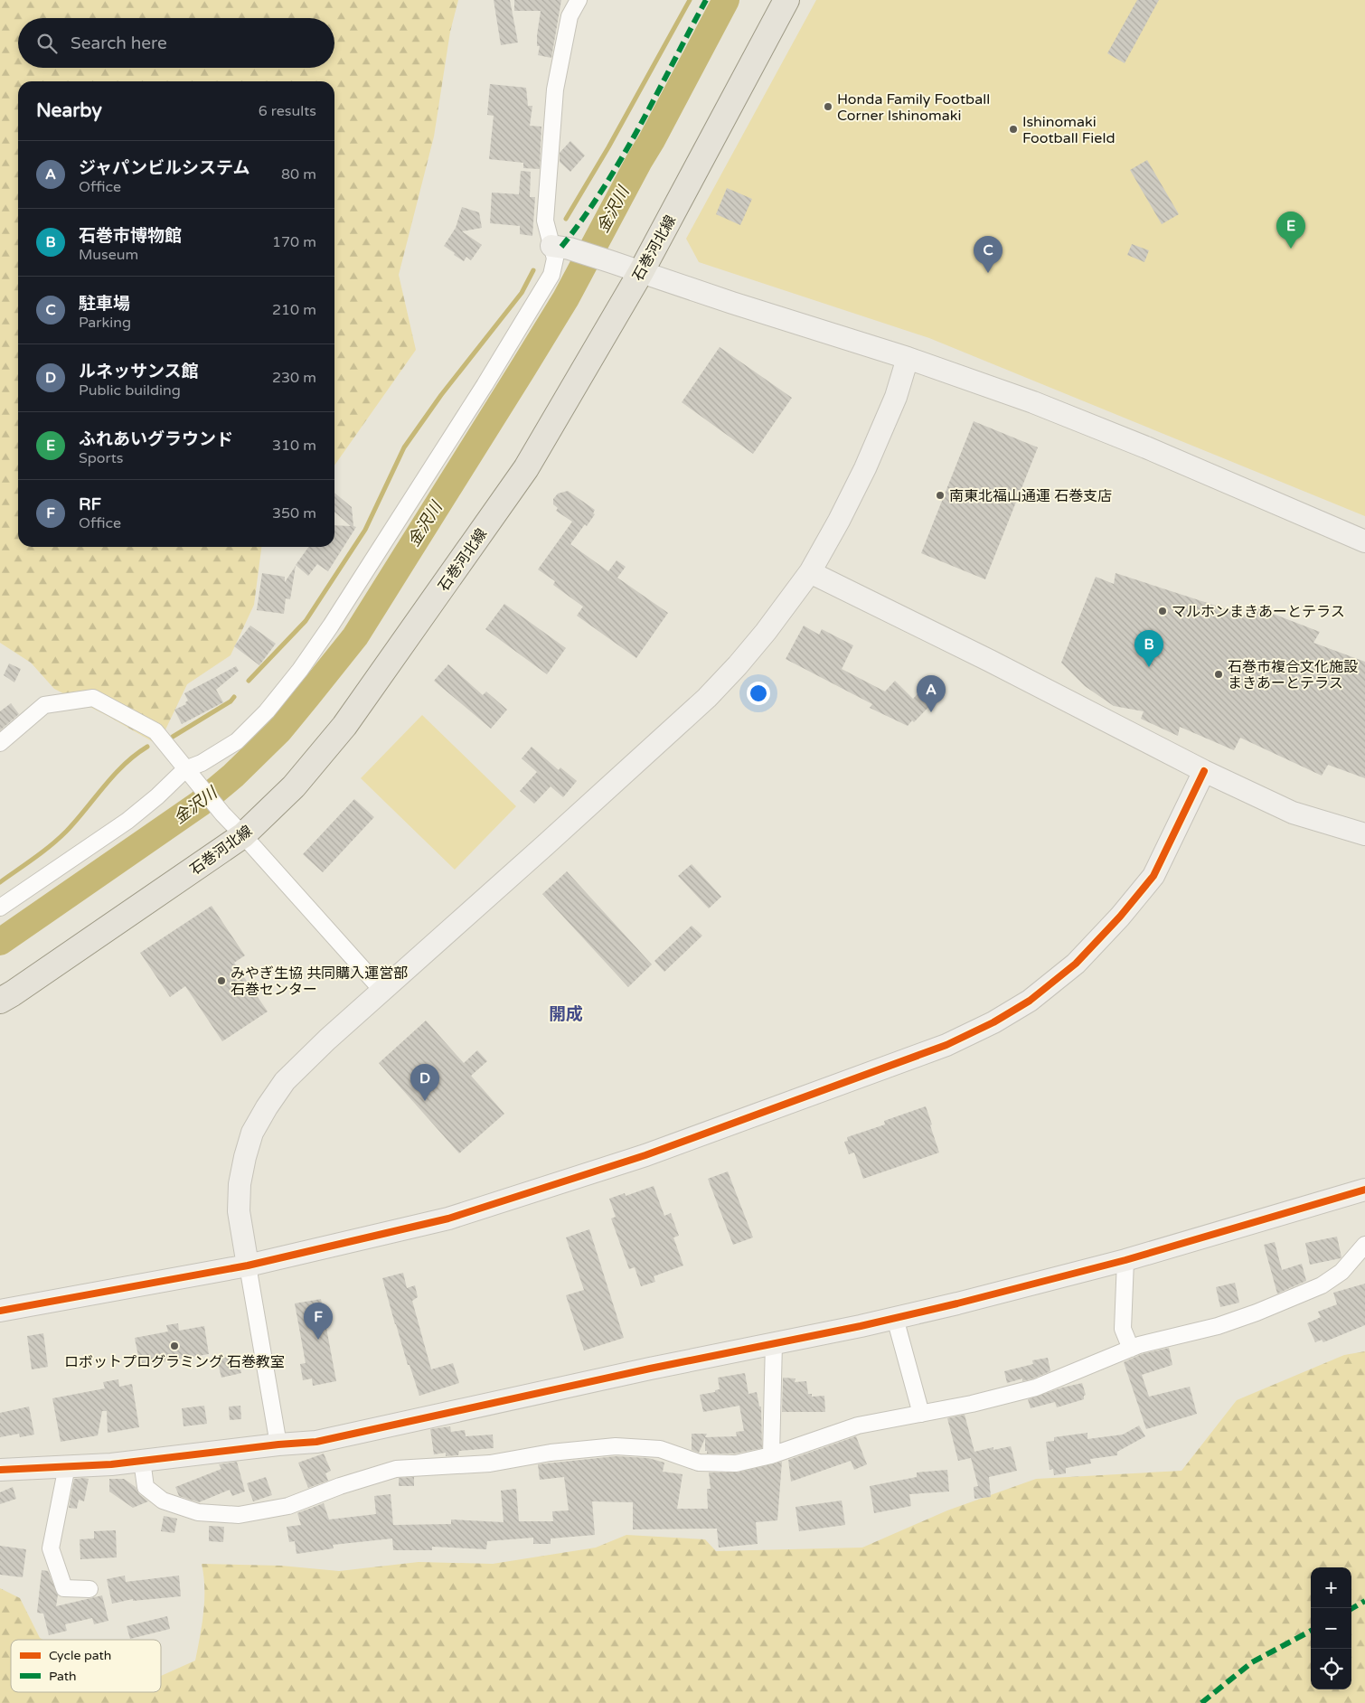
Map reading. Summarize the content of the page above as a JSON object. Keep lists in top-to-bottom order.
{
  "streets": {
    "main road": ["石巻河北線"]
  },
  "districts": ["開成"],
  "water": ["金沢川"],
  "places": [
    "Honda Family Football Corner Ishinomaki",
    "Ishinomaki Football Field",
    "南東北福山通運 石巻支店",
    "マルホンまきあーとテラス",
    "石巻市複合文化施設 まきあーとテラス",
    "みやぎ生協 共同購入運営部 石巻センター",
    "ロボットプログラミング 石巻教室"
  ],
  "legend": ["Cycle path", "Path"],
  "page": {
    "search": "Search here",
    "heading": ["Nearby", "6 results"],
    "list": [
      {
        "mark": "A",
        "name": "ジャパンビルシステム",
        "note": "Office",
        "value": "80 m"
      },
      {
        "mark": "B",
        "name": "石巻市博物館",
        "note": "Museum",
        "value": "170 m"
      },
      {
        "mark": "C",
        "name": "駐車場",
        "note": "Parking",
        "value": "210 m"
      },
      {
        "mark": "D",
        "name": "ルネッサンス館",
        "note": "Public building",
        "value": "230 m"
      },
      {
        "mark": "E",
        "name": "ふれあいグラウンド",
        "note": "Sports",
        "value": "310 m"
      },
      {
        "mark": "F",
        "name": "RF",
        "note": "Office",
        "value": "350 m"
      }
    ],
    "pins": [
      "E",
      "C",
      "B",
      "A",
      "D",
      "F"
    ],
    "map_buttons": ["+", "−"]
  }
}
